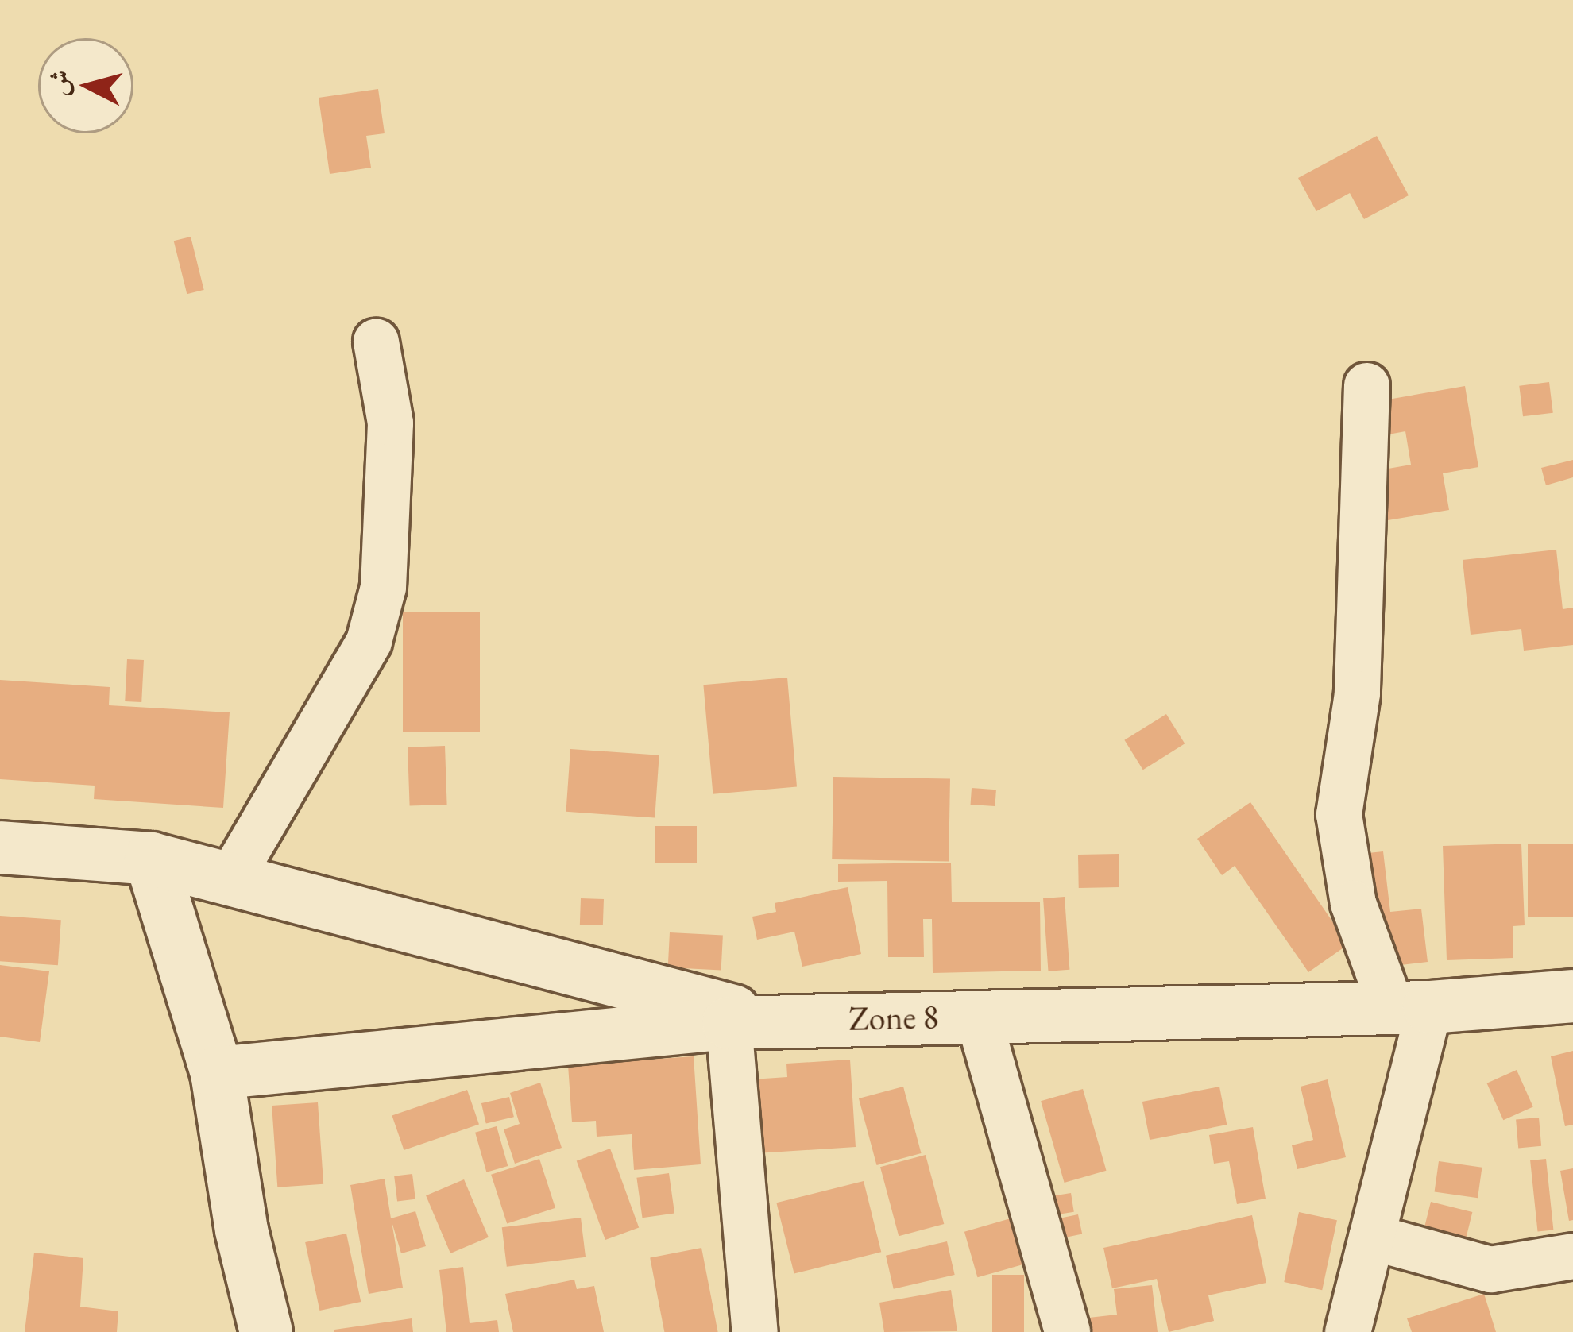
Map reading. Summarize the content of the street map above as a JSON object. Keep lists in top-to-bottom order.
{
  "streets": {
    "main road": ["Zone 8"]
  },
  "north": "left"
}
